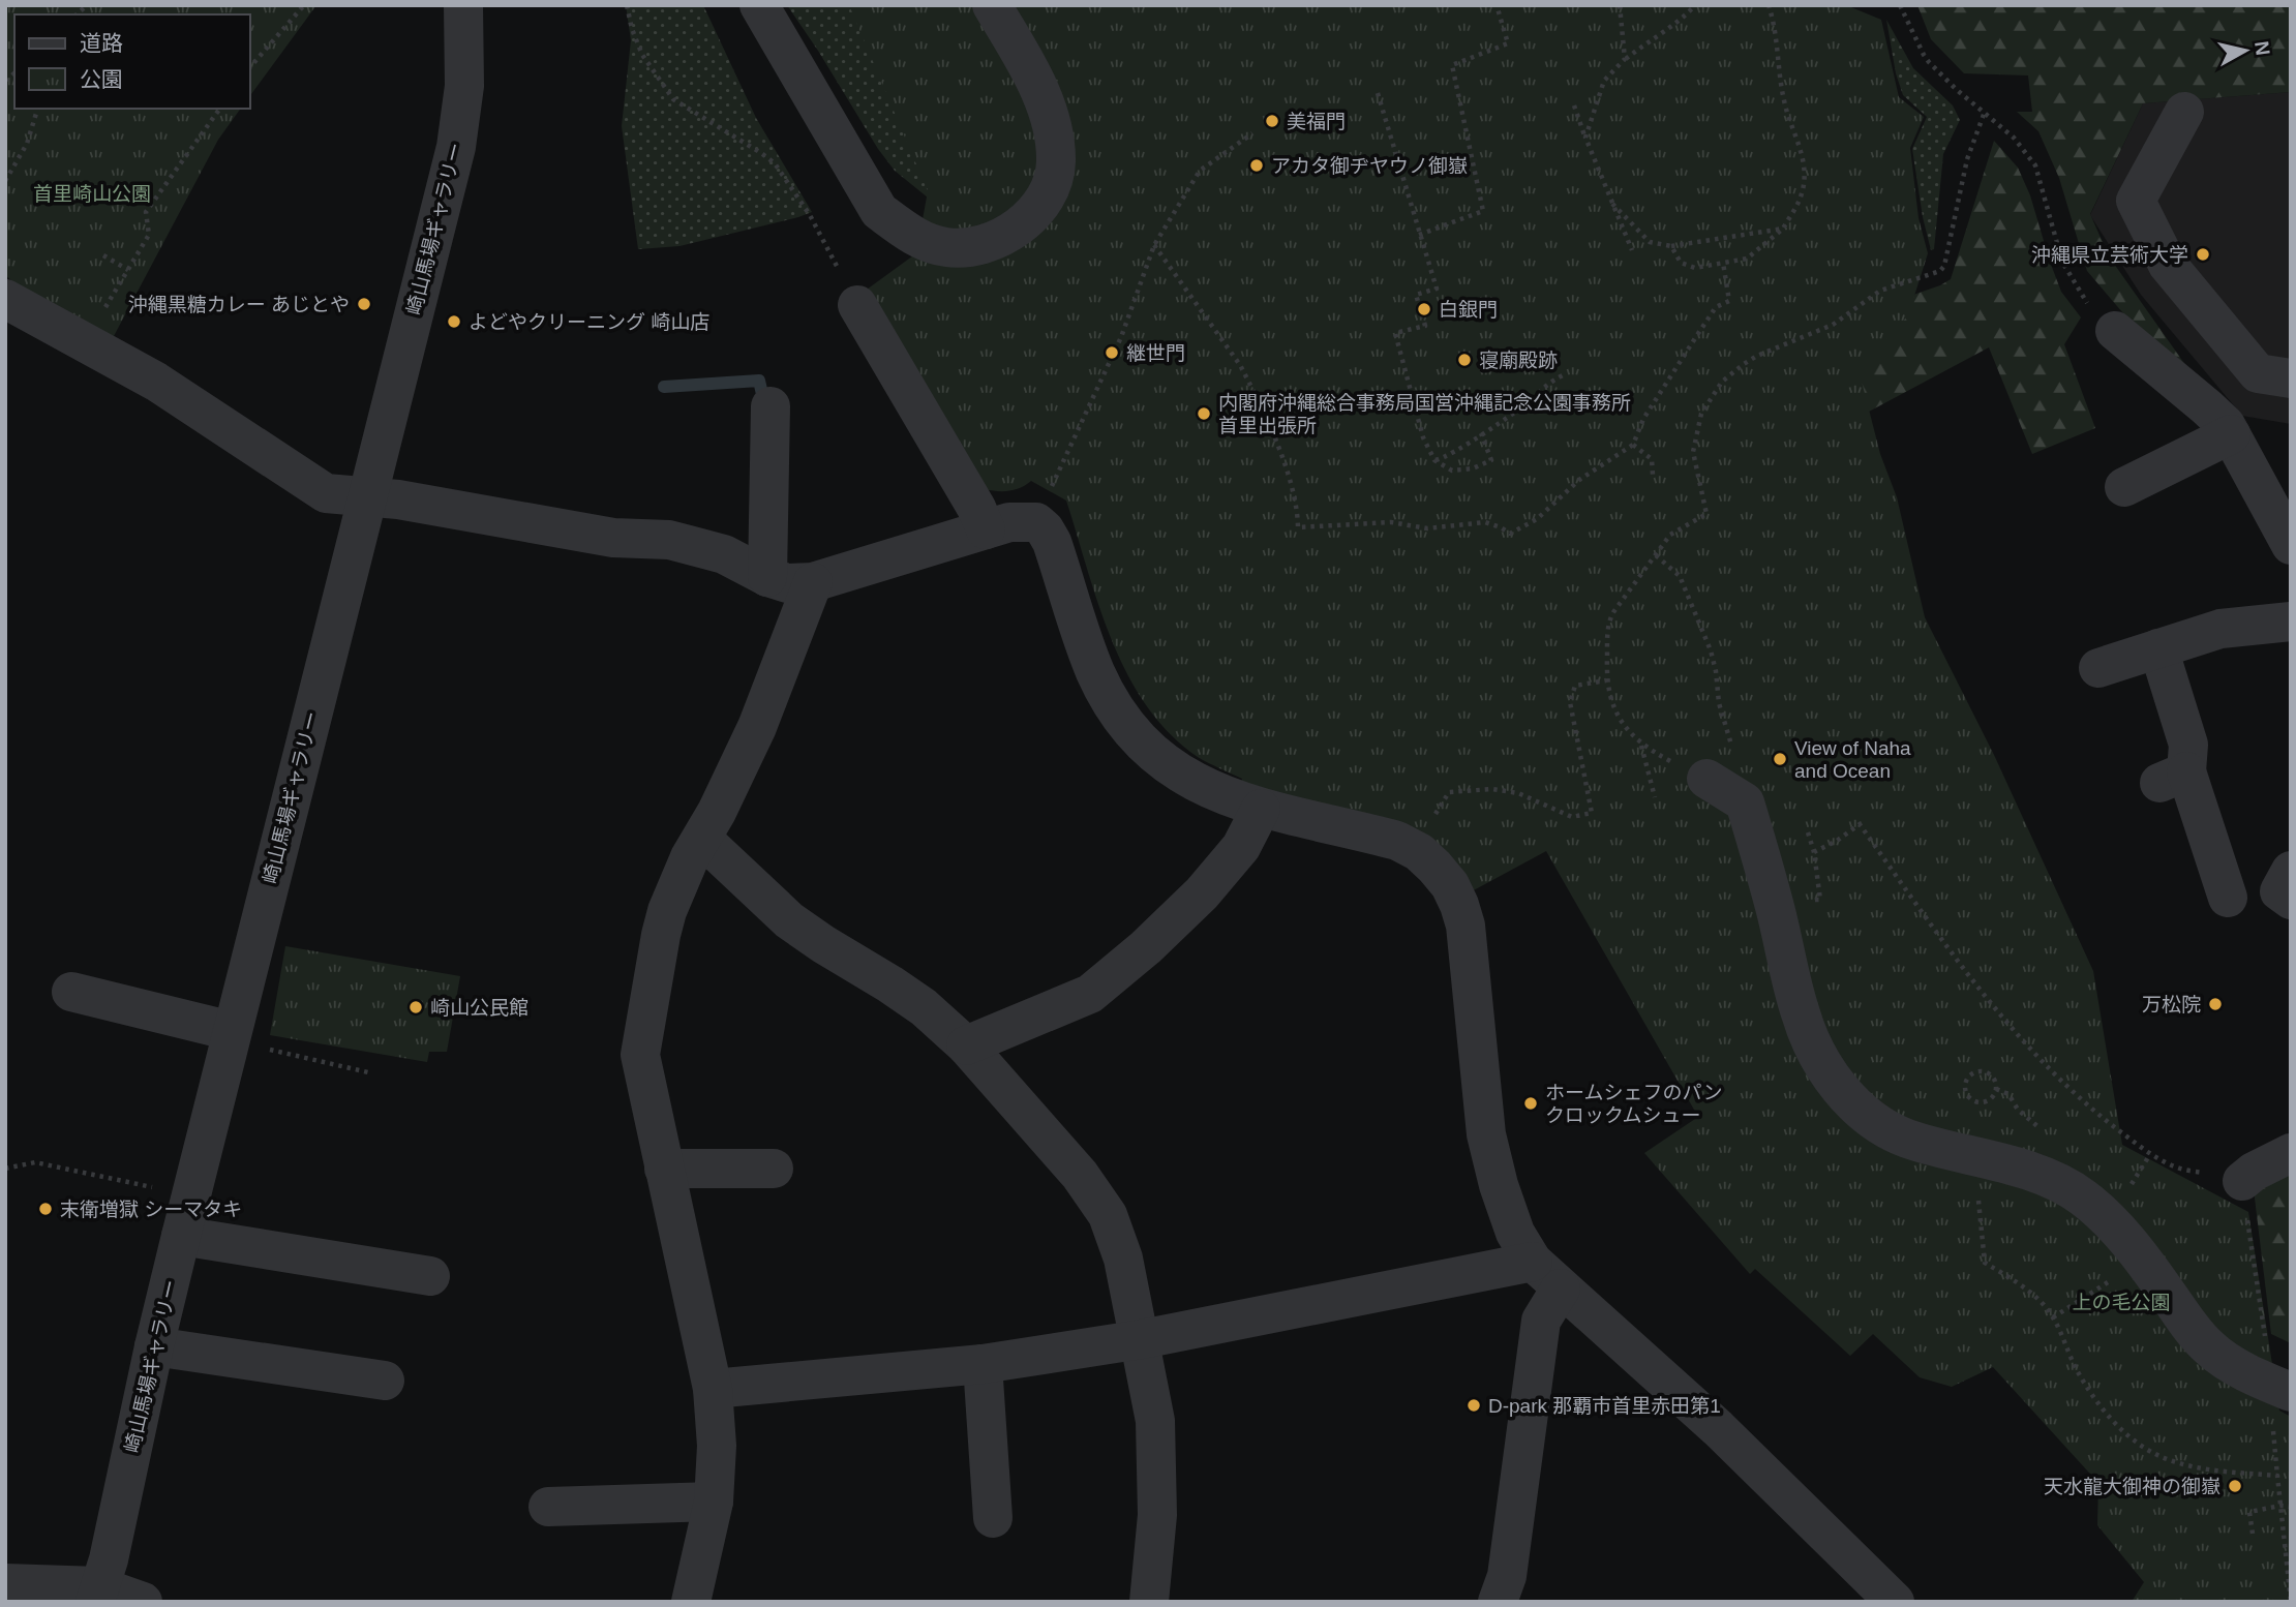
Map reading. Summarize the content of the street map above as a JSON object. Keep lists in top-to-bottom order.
{
  "streets": {
    "street": ["崎山馬場ギャラリー"]
  },
  "parks": ["首里崎山公園", "上の毛公園"],
  "places": [
    "美福門",
    "アカタ御ヂヤウノ御嶽",
    "沖縄県立芸術大学",
    "沖縄黒糖カレー あじとや",
    "白銀門",
    "よどやクリーニング 崎山店",
    "継世門",
    "寝廟殿跡",
    "内閣府沖縄総合事務局国営沖縄記念公園事務所 首里出張所",
    "View of Naha and Ocean",
    "万松院",
    "崎山公民館",
    "ホームシェフのパン クロックムシュー",
    "末衛増獄 シーマタキ",
    "D-park 那覇市首里赤田第1",
    "天水龍大御神の御嶽"
  ],
  "legend": ["道路", "公園"],
  "north": "right"
}
